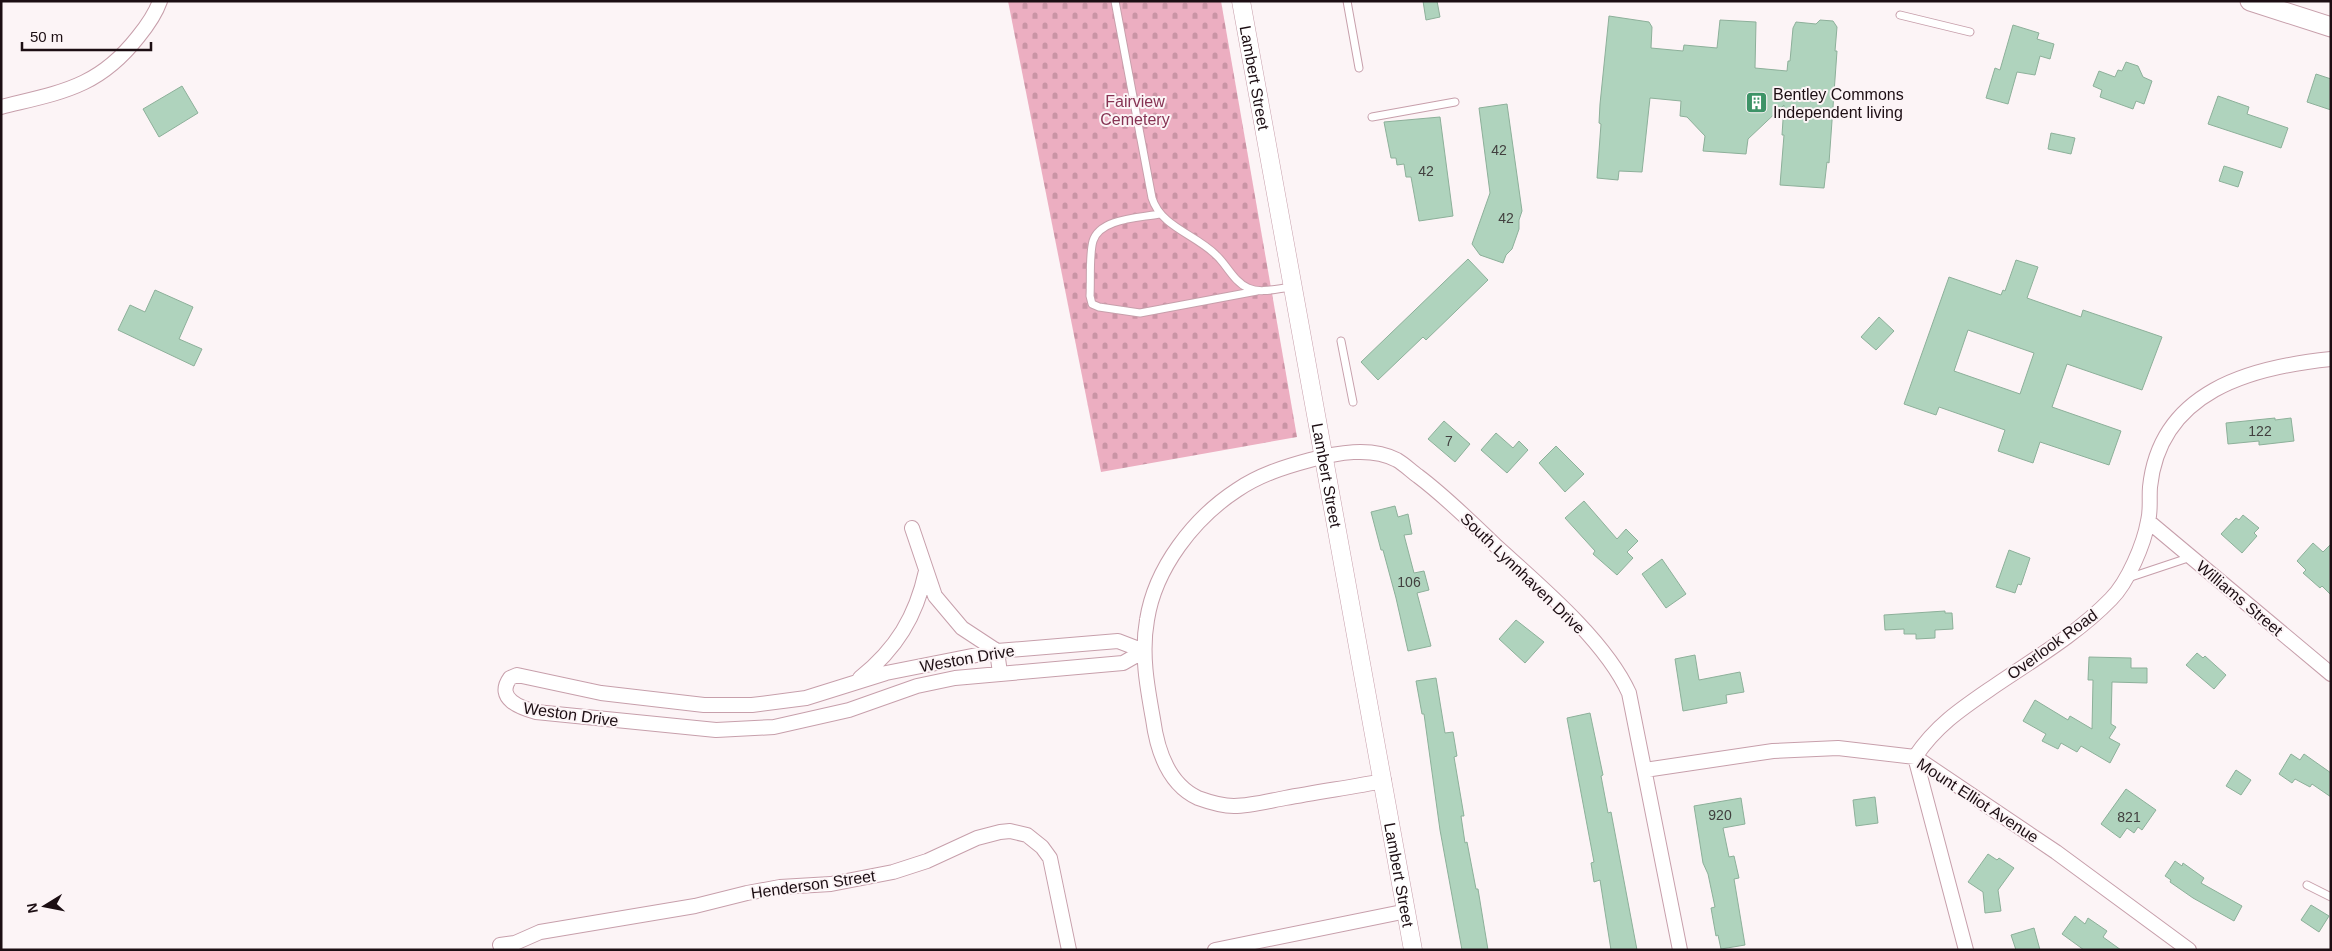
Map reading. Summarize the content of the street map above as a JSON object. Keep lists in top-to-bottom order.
{
  "streets": {
    "street": [
      "Lambert Street",
      "South Lynnhaven Drive",
      "Williams Street",
      "Overlook Road",
      "Weston Drive",
      "Mount Elliot Avenue",
      "Henderson Street"
    ]
  },
  "crossings": [
    ["Lambert Street", "South Lynnhaven Drive"],
    ["South Lynnhaven Drive", "Weston Drive"],
    ["South Lynnhaven Drive", "Mount Elliot Avenue"],
    ["Williams Street", "Overlook Road"],
    ["Overlook Road", "Mount Elliot Avenue"]
  ],
  "parks": ["Fairview Cemetery"],
  "places": {
    "building": ["Bentley Commons Independent living"]
  },
  "house_numbers": [
    "42",
    "42",
    "42",
    "122",
    "7",
    "106",
    "920",
    "821"
  ],
  "scale_bar": "50 m",
  "north": "left"
}
